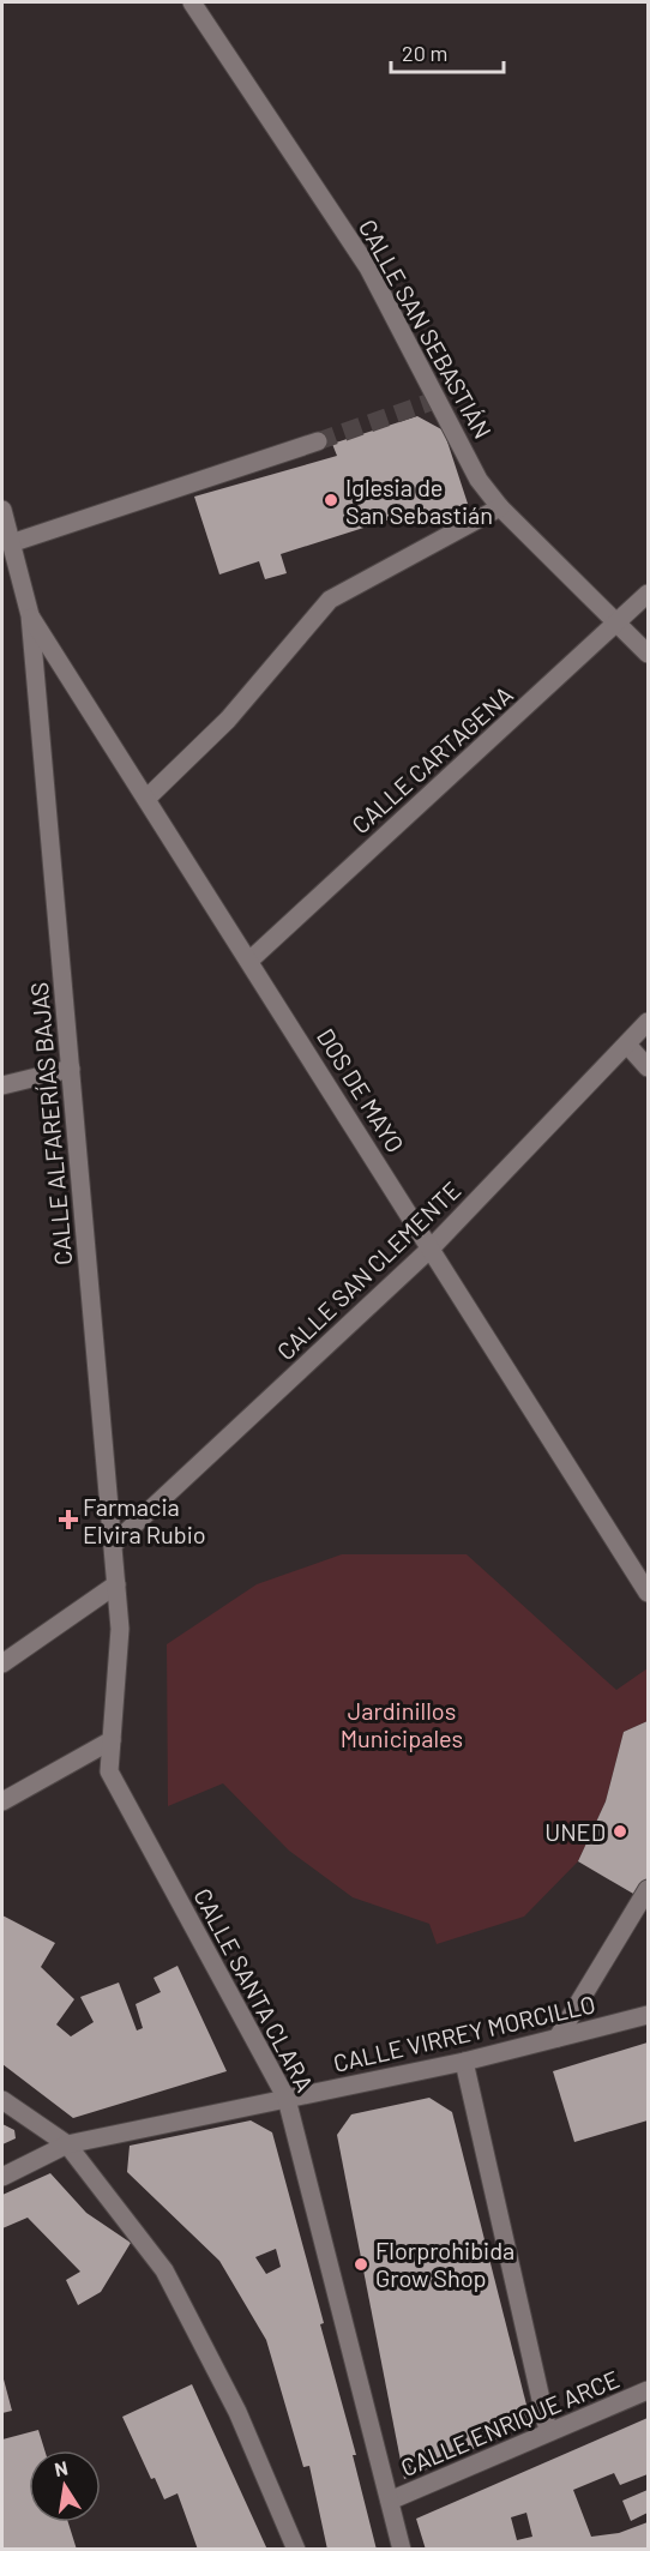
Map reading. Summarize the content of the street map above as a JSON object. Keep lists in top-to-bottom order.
{
  "streets": {
    "street": [
      "CALLE SAN SEBASTIÁN",
      "CALLE CARTAGENA",
      "DOS DE MAYO",
      "CALLE ALFARERÍAS BAJAS",
      "CALLE SAN CLEMENTE",
      "CALLE SANTA CLARA",
      "CALLE VIRREY MORCILLO",
      "CALLE ENRIQUE ARCE"
    ]
  },
  "crossings": [
    ["CALLE SAN SEBASTIÁN", "CALLE CARTAGENA"],
    ["CALLE CARTAGENA", "DOS DE MAYO"],
    ["DOS DE MAYO", "CALLE ALFARERÍAS BAJAS"],
    ["DOS DE MAYO", "CALLE SAN CLEMENTE"],
    ["CALLE ALFARERÍAS BAJAS", "CALLE SAN CLEMENTE"],
    ["CALLE ALFARERÍAS BAJAS", "CALLE SANTA CLARA"],
    ["CALLE SANTA CLARA", "CALLE VIRREY MORCILLO"],
    ["CALLE SANTA CLARA", "CALLE ENRIQUE ARCE"]
  ],
  "parks": ["Jardinillos Municipales"],
  "places": {
    "other": ["Iglesia de San Sebastián", "UNED", "Florprohibida Grow Shop"],
    "health": ["Farmacia Elvira Rubio"]
  },
  "scale_bar": "20 m",
  "north": "top"
}
